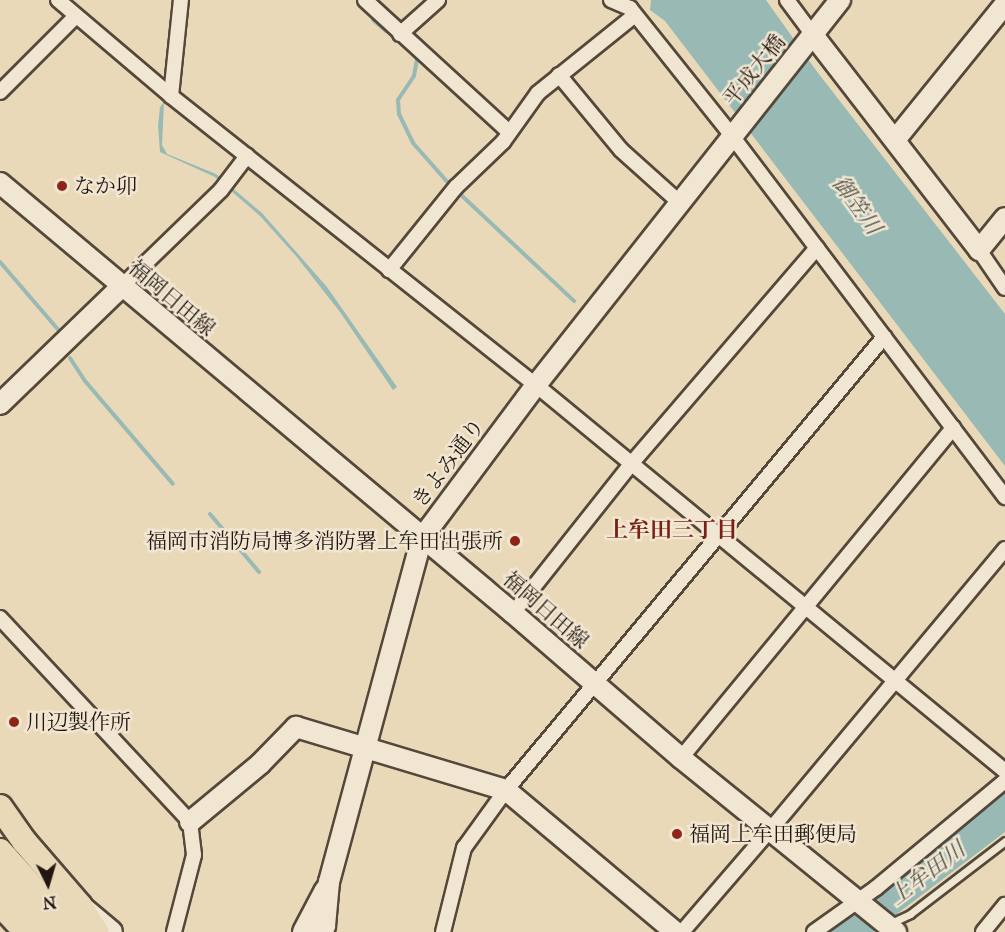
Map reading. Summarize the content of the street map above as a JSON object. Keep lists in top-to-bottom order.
{
  "streets": {
    "street": ["平成大橋", "福岡日田線", "きよみ通り"]
  },
  "crossings": [
    ["平成大橋", "きよみ通り"],
    ["福岡日田線", "きよみ通り"]
  ],
  "districts": ["上牟田三丁目"],
  "water": ["御笠川", "上牟田川"],
  "places": [
    "なか卯",
    "福岡市消防局博多消防署上牟田出張所",
    "川辺製作所",
    "福岡上牟田郵便局"
  ],
  "north": "bottom"
}
